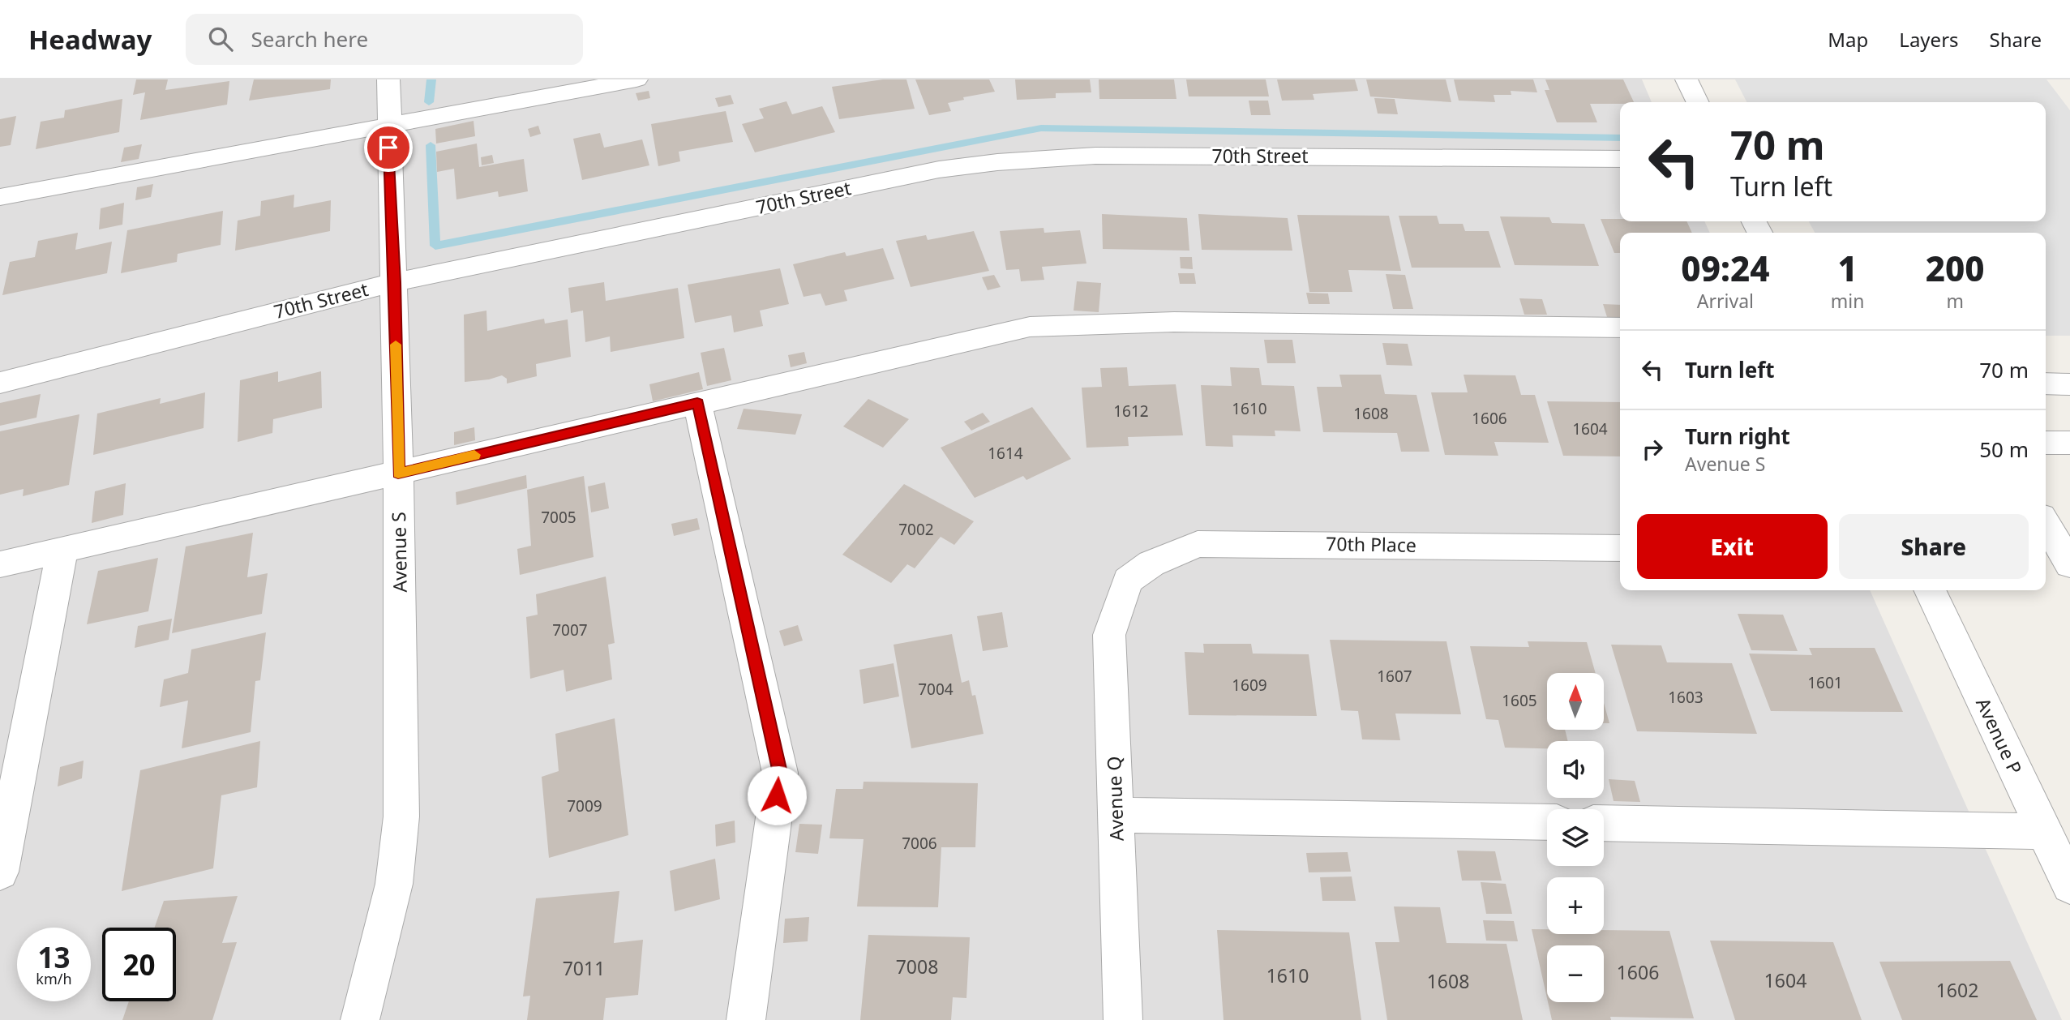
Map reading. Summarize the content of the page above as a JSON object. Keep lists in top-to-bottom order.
{
  "streets": {
    "street": [
      "70th Street",
      "70th Place",
      "Avenue S",
      "Avenue P",
      "Avenue Q"
    ]
  },
  "crossings": [
    ["70th Street", "Avenue S"],
    ["70th Place", "Avenue Q"]
  ],
  "house_numbers": [
    "1610",
    "1612",
    "1608",
    "1606",
    "1604",
    "1614",
    "7005",
    "7002",
    "7007",
    "1607",
    "1601",
    "1609",
    "7004",
    "1603",
    "1605",
    "7009",
    "7006",
    "7008",
    "7011",
    "1606",
    "1610",
    "1604",
    "1608",
    "1602"
  ],
  "north": "top",
  "page": {
    "header": "Headway",
    "search": "Search here",
    "nav": ["Map", "Layers", "Share"],
    "turn": ["70 m", "Turn left"],
    "eta": [
      "09:24",
      "Arrival",
      "1",
      "min",
      "200",
      "m"
    ],
    "list": [
      {
        "name": "Turn left",
        "value": "70 m"
      },
      {
        "name": "Turn right",
        "note": "Avenue S",
        "value": "50 m"
      }
    ],
    "buttons": ["Exit", "Share"],
    "map_buttons": ["+", "−"],
    "speed": "13 km/h",
    "limit": "20"
  }
}
